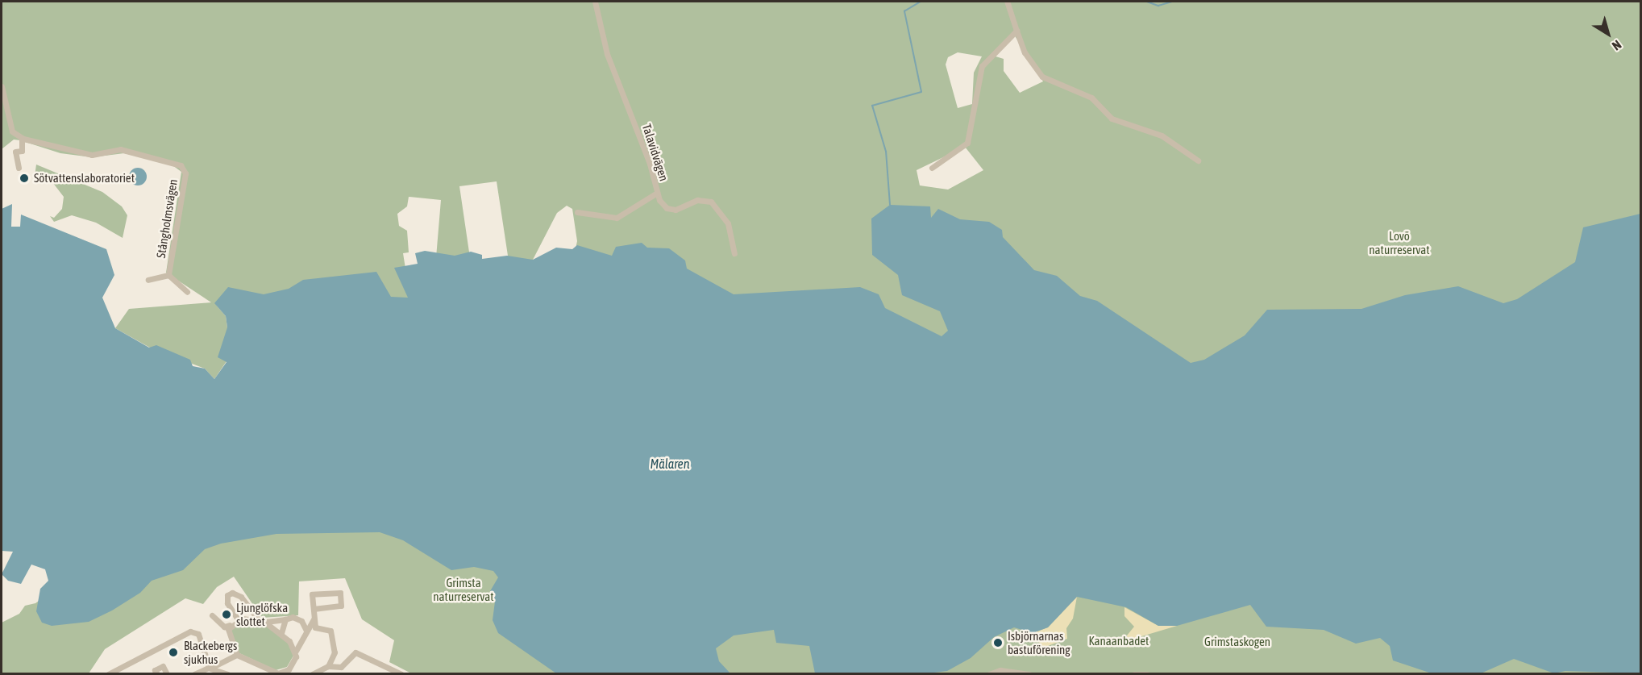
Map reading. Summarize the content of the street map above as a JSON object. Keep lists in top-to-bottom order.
{
  "streets": {
    "street": ["Talavidvägen", "Stångholmsvägen"]
  },
  "water": ["Mälaren"],
  "parks": [
    "Lovö naturreservat",
    "Grimsta naturreservat",
    "Kanaanbadet",
    "Grimstaskogen"
  ],
  "places": [
    "Sötvattenslaboratoriet",
    "Ljunglöfska slottet",
    "Isbjörnarnas bastuförening",
    "Blackebergs sjukhus"
  ],
  "north": "bottom right"
}
